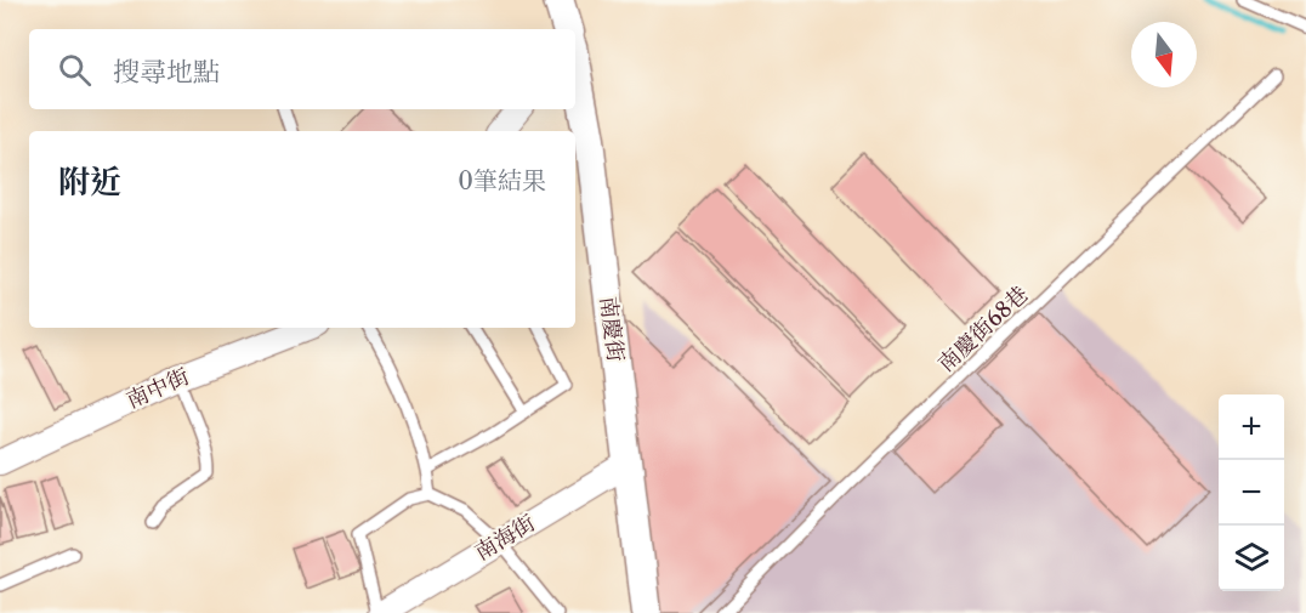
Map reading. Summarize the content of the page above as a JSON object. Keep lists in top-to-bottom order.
{
  "streets": {
    "street": ["南慶街", "南中街", "南海街"],
    "lane": ["南慶街68巷"]
  },
  "crossings": [
    ["南慶街", "南海街"]
  ],
  "north": "bottom",
  "page": {
    "search": "搜尋地點",
    "heading": ["附近", "0筆結果"],
    "map_buttons": ["+", "−"]
  }
}
